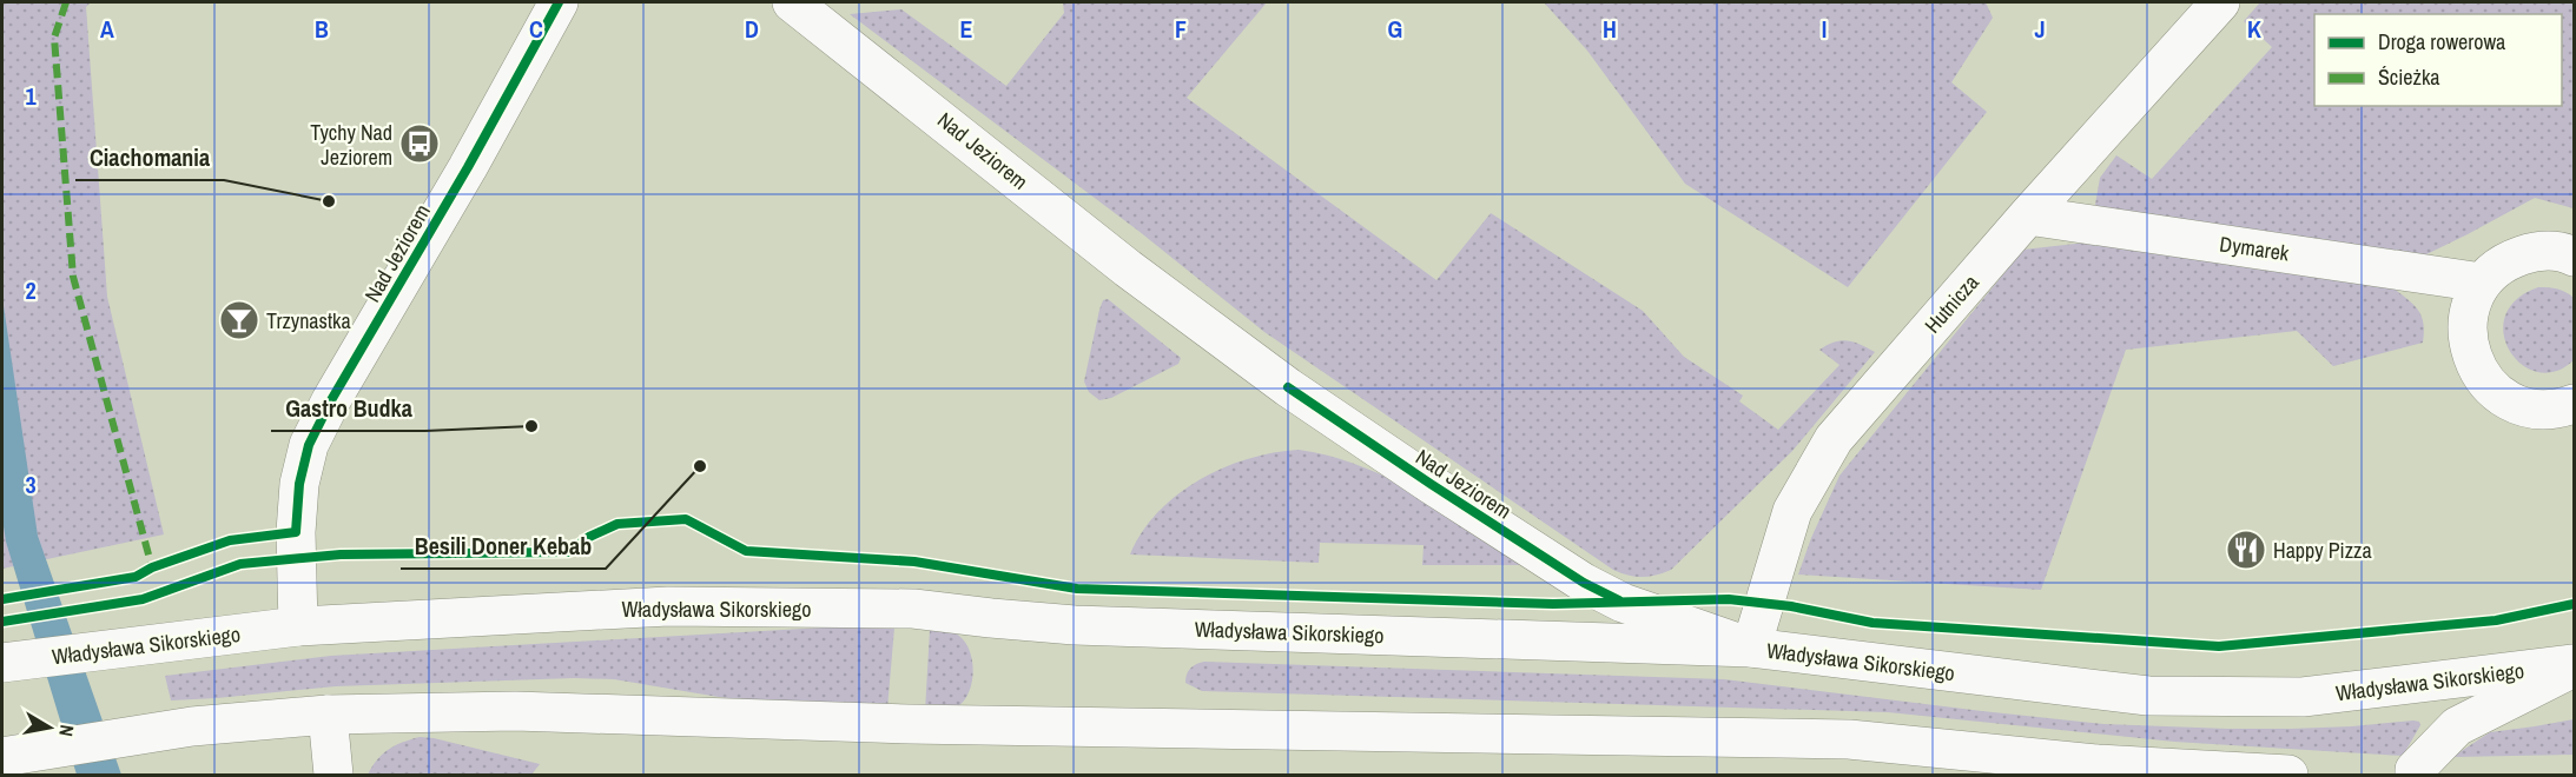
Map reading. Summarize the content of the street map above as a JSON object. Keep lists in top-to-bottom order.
{
  "streets": {
    "street": [
      "Nad Jeziorem",
      "Dymarek",
      "Hutnicza",
      "Władysława Sikorskiego"
    ]
  },
  "crossings": [
    ["Nad Jeziorem", "Hutnicza"],
    ["Nad Jeziorem", "Władysława Sikorskiego"],
    ["Dymarek", "Hutnicza"],
    ["Hutnicza", "Władysława Sikorskiego"]
  ],
  "places": {
    "bus stop": ["Tychy Nad Jeziorem"],
    "other": ["Ciachomania", "Gastro Budka", "Besili Doner Kebab"],
    "bar": ["Trzynastka"],
    "restaurant": ["Happy Pizza"]
  },
  "legend": ["Droga rowerowa", "Ścieżka"],
  "north": "right",
  "grid": {
    "columns": [
      "A",
      "B",
      "C",
      "D",
      "E",
      "F",
      "G",
      "H",
      "I",
      "J",
      "K"
    ],
    "rows": ["1", "2", "3"]
  }
}
